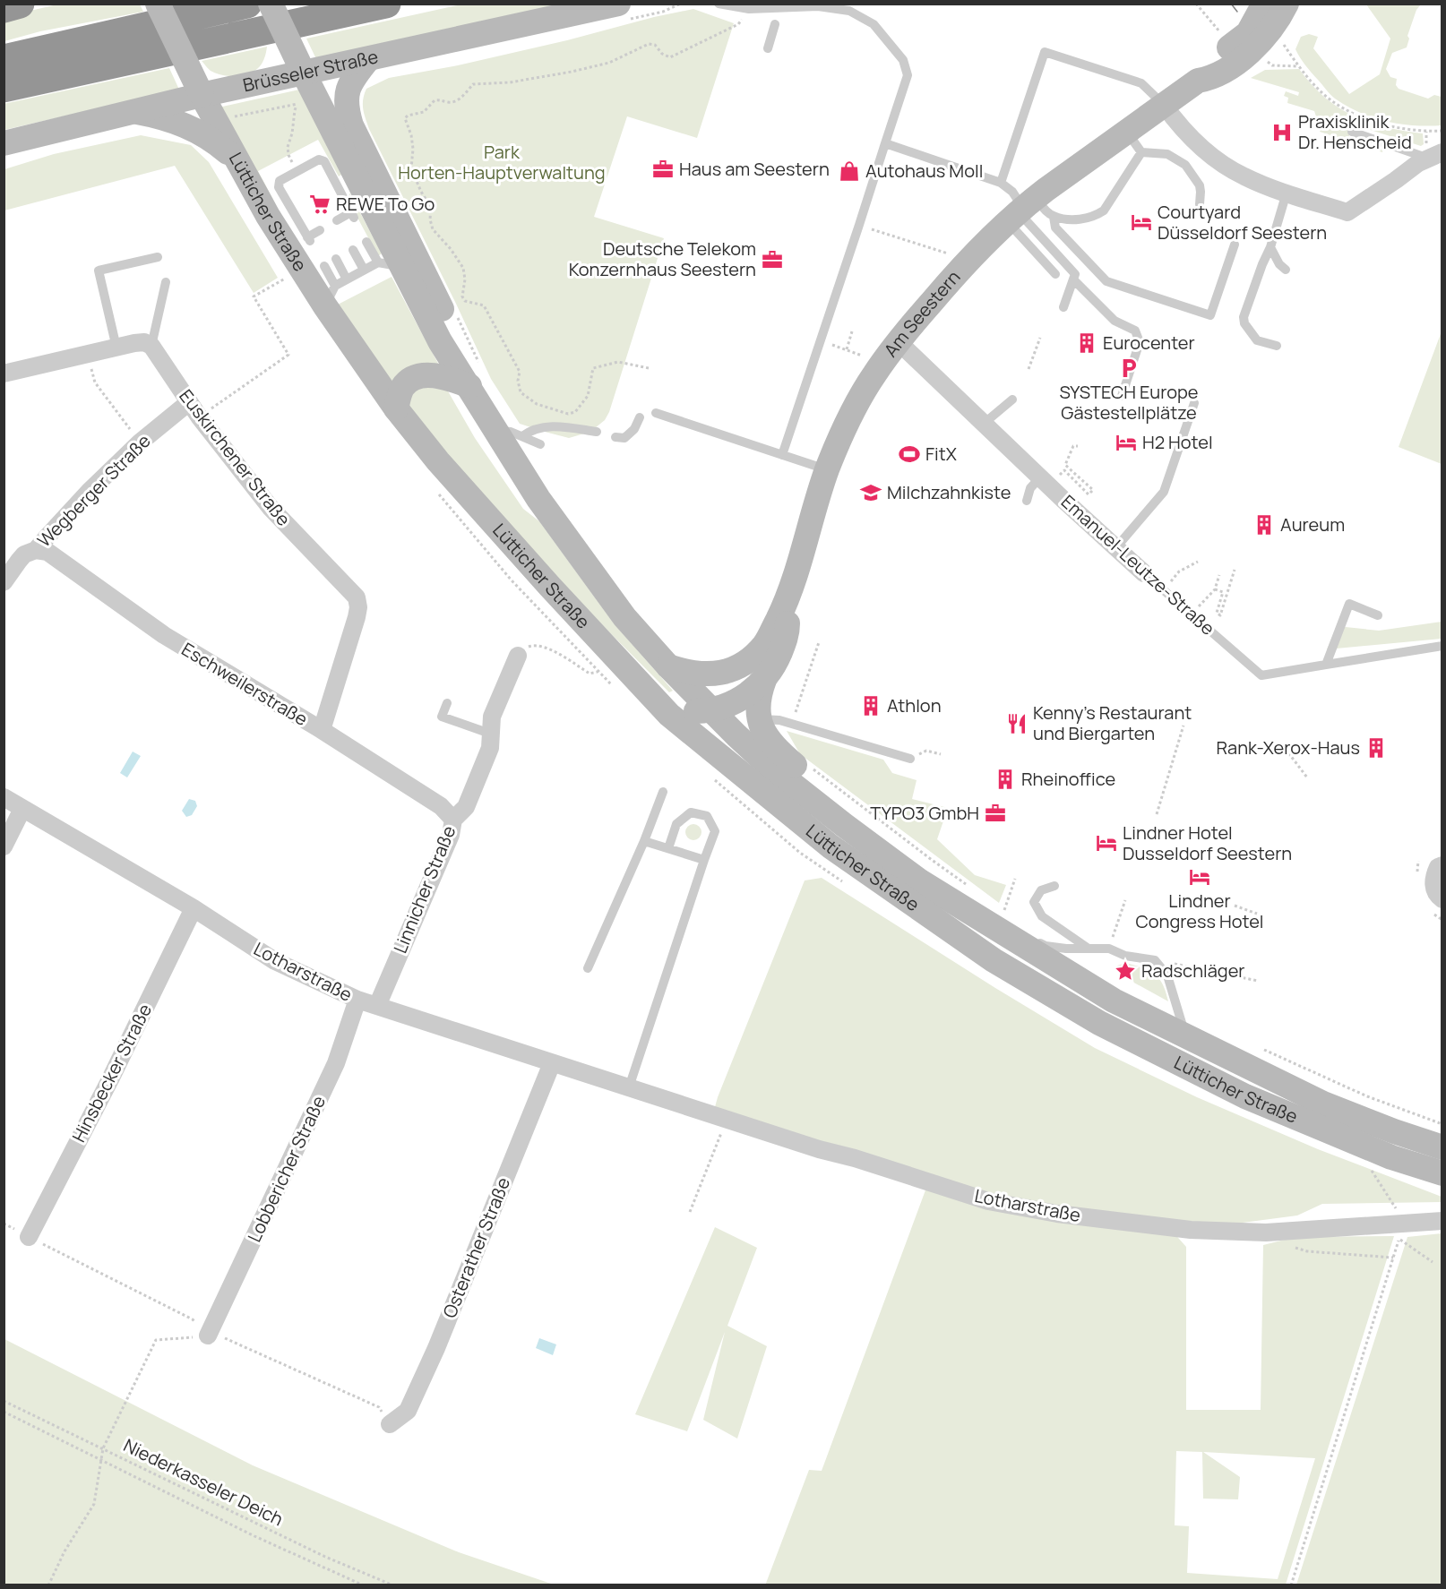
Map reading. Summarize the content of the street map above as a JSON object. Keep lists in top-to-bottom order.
{
  "streets": {
    "main road": ["Brüsseler Straße", "Lütticher Straße", "Am Seestern"],
    "street": [
      "Euskirchener Straße",
      "Wegberger Straße",
      "Emanuel-Leutze-Straße",
      "Eschweilerstraße",
      "Linnicher Straße",
      "Lotharstraße",
      "Hinsbecker Straße",
      "Lobbericher Straße",
      "Osterather Straße"
    ],
    "path": ["Niederkasseler Deich"]
  },
  "crossings": [
    ["Brüsseler Straße", "Lütticher Straße"],
    ["Am Seestern", "Emanuel-Leutze-Straße"],
    ["Euskirchener Straße", "Wegberger Straße"],
    ["Euskirchener Straße", "Eschweilerstraße"],
    ["Wegberger Straße", "Eschweilerstraße"],
    ["Eschweilerstraße", "Linnicher Straße"],
    ["Linnicher Straße", "Lotharstraße"],
    ["Lotharstraße", "Hinsbecker Straße"],
    ["Lotharstraße", "Lobbericher Straße"],
    ["Lotharstraße", "Osterather Straße"]
  ],
  "parks": ["Park Horten-Hauptverwaltung"],
  "places": {
    "hospital": ["Praxisklinik Dr. Henscheid"],
    "office": ["Haus am Seestern", "Deutsche Telekom Konzernhaus Seestern", "TYPO3 GmbH"],
    "shop": ["Autohaus Moll"],
    "supermarket": ["REWE To Go"],
    "hotel": [
      "Courtyard Düsseldorf Seestern",
      "H2 Hotel",
      "Lindner Hotel Dusseldorf Seestern",
      "Lindner Congress Hotel"
    ],
    "building": [
      "Eurocenter",
      "Aureum",
      "Athlon",
      "Rank-Xerox-Haus",
      "Rheinoffice"
    ],
    "parking": ["SYSTECH Europe Gästestellplätze"],
    "sports": ["FitX"],
    "school or university": ["Milchzahnkiste"],
    "restaurant": ["Kenny's Restaurant und Biergarten"],
    "place": ["Radschläger"]
  }
}
